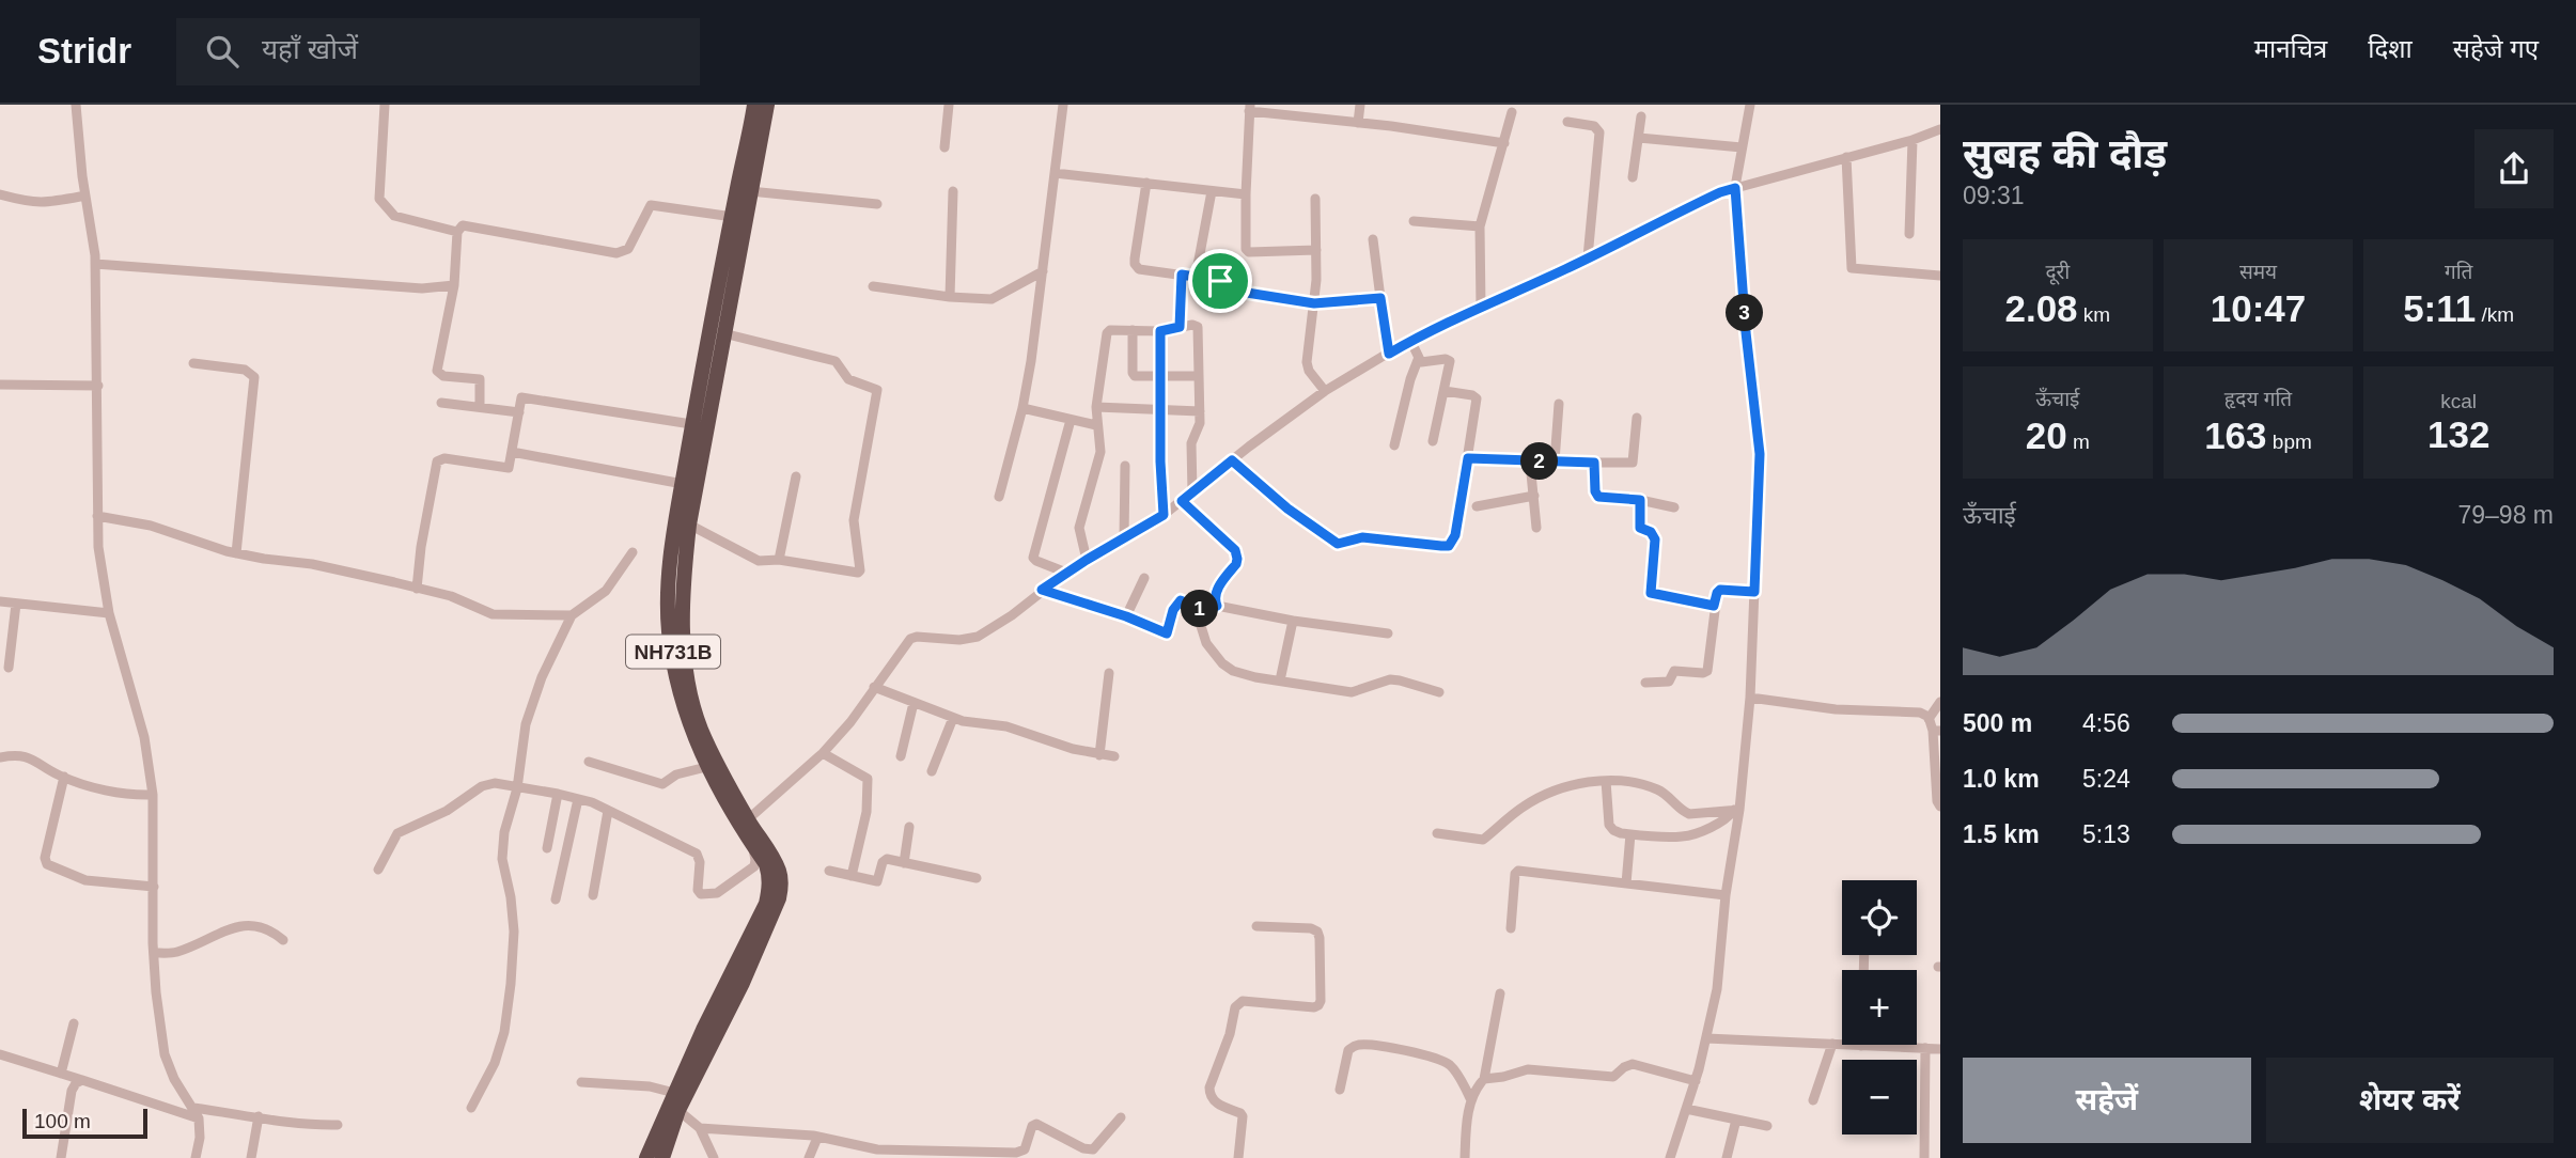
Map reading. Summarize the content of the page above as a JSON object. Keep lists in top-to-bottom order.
{
  "streets": {
    "highway": ["NH731B"]
  },
  "scale_bar": "100 m",
  "page": {
    "header": "Stridr",
    "search": "यहाँ खोजें",
    "nav": ["मानचित्र", "दिशा", "सहेजे गए"],
    "heading": ["सुबह की दौड़", "09:31"],
    "stats": [
      ["दूरी", "2.08 km"],
      ["समय", "10:47"],
      ["गति", "5:11 /km"],
      ["ऊँचाई", "20 m"],
      ["हृदय गति", "163 bpm"],
      ["kcal", "132"]
    ],
    "pins": ["3", "2", "1"],
    "chart": ["ऊँचाई", "79–98 m"],
    "list": [
      {
        "name": "500 m",
        "note": "4:56"
      },
      {
        "name": "1.0 km",
        "note": "5:24"
      },
      {
        "name": "1.5 km",
        "note": "5:13"
      }
    ],
    "map_buttons": ["+", "−"],
    "buttons": ["सहेजें", "शेयर करें"],
    "scale": "100 m"
  }
}
